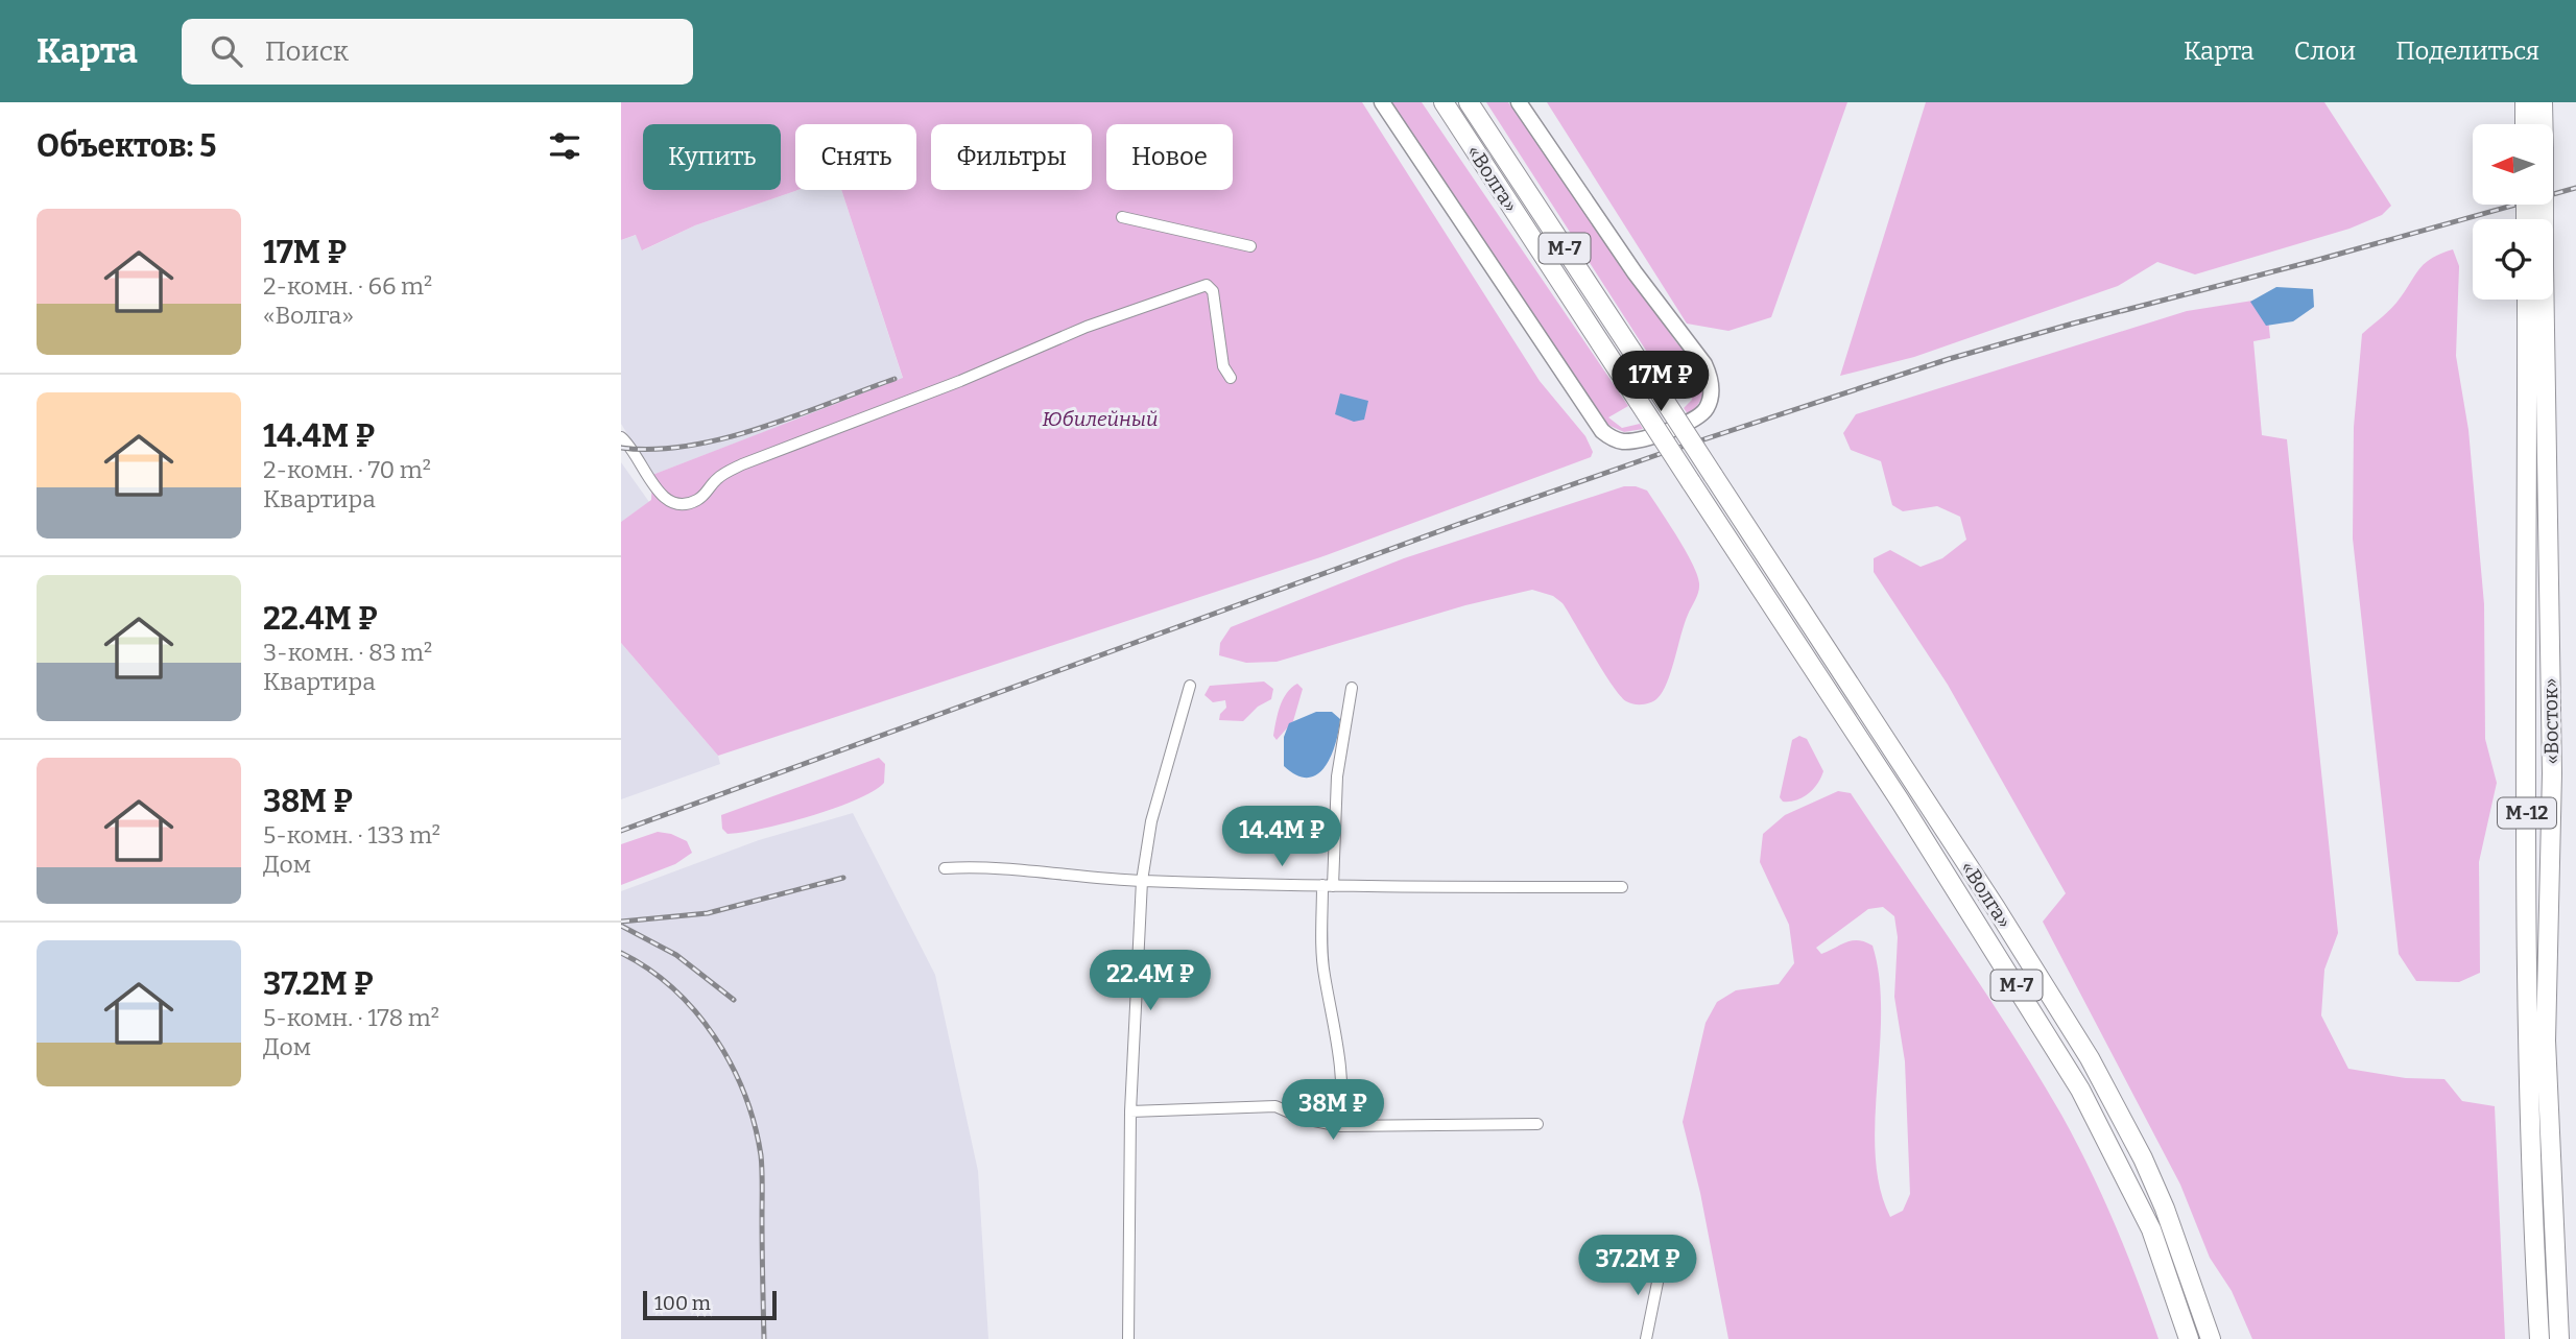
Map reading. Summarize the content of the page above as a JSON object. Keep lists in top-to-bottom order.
{
  "streets": {
    "highway": [
      "«Волга»",
      "М-7",
      "«Восток»",
      "М-12"
    ]
  },
  "parks": ["Юбилейный"],
  "scale_bar": "100 m",
  "north": "left",
  "page": {
    "header": "Карта",
    "search": "Поиск",
    "nav": ["Карта", "Слои", "Поделиться"],
    "heading": "Объектов: 5",
    "chip": [
      "Купить",
      "Снять",
      "Фильтры",
      "Новое"
    ],
    "list": [
      {
        "name": "17M ₽",
        "note": "2-комн. · 66 m² · «Волга»"
      },
      {
        "name": "14.4M ₽",
        "note": "2-комн. · 70 m² · Квартира"
      },
      {
        "name": "22.4M ₽",
        "note": "3-комн. · 83 m² · Квартира"
      },
      {
        "name": "38M ₽",
        "note": "5-комн. · 133 m² · Дом"
      },
      {
        "name": "37.2M ₽",
        "note": "5-комн. · 178 m² · Дом"
      }
    ],
    "price": [
      "17M ₽",
      "14.4M ₽",
      "22.4M ₽",
      "38M ₽",
      "37.2M ₽"
    ],
    "scale": "100 m"
  }
}
